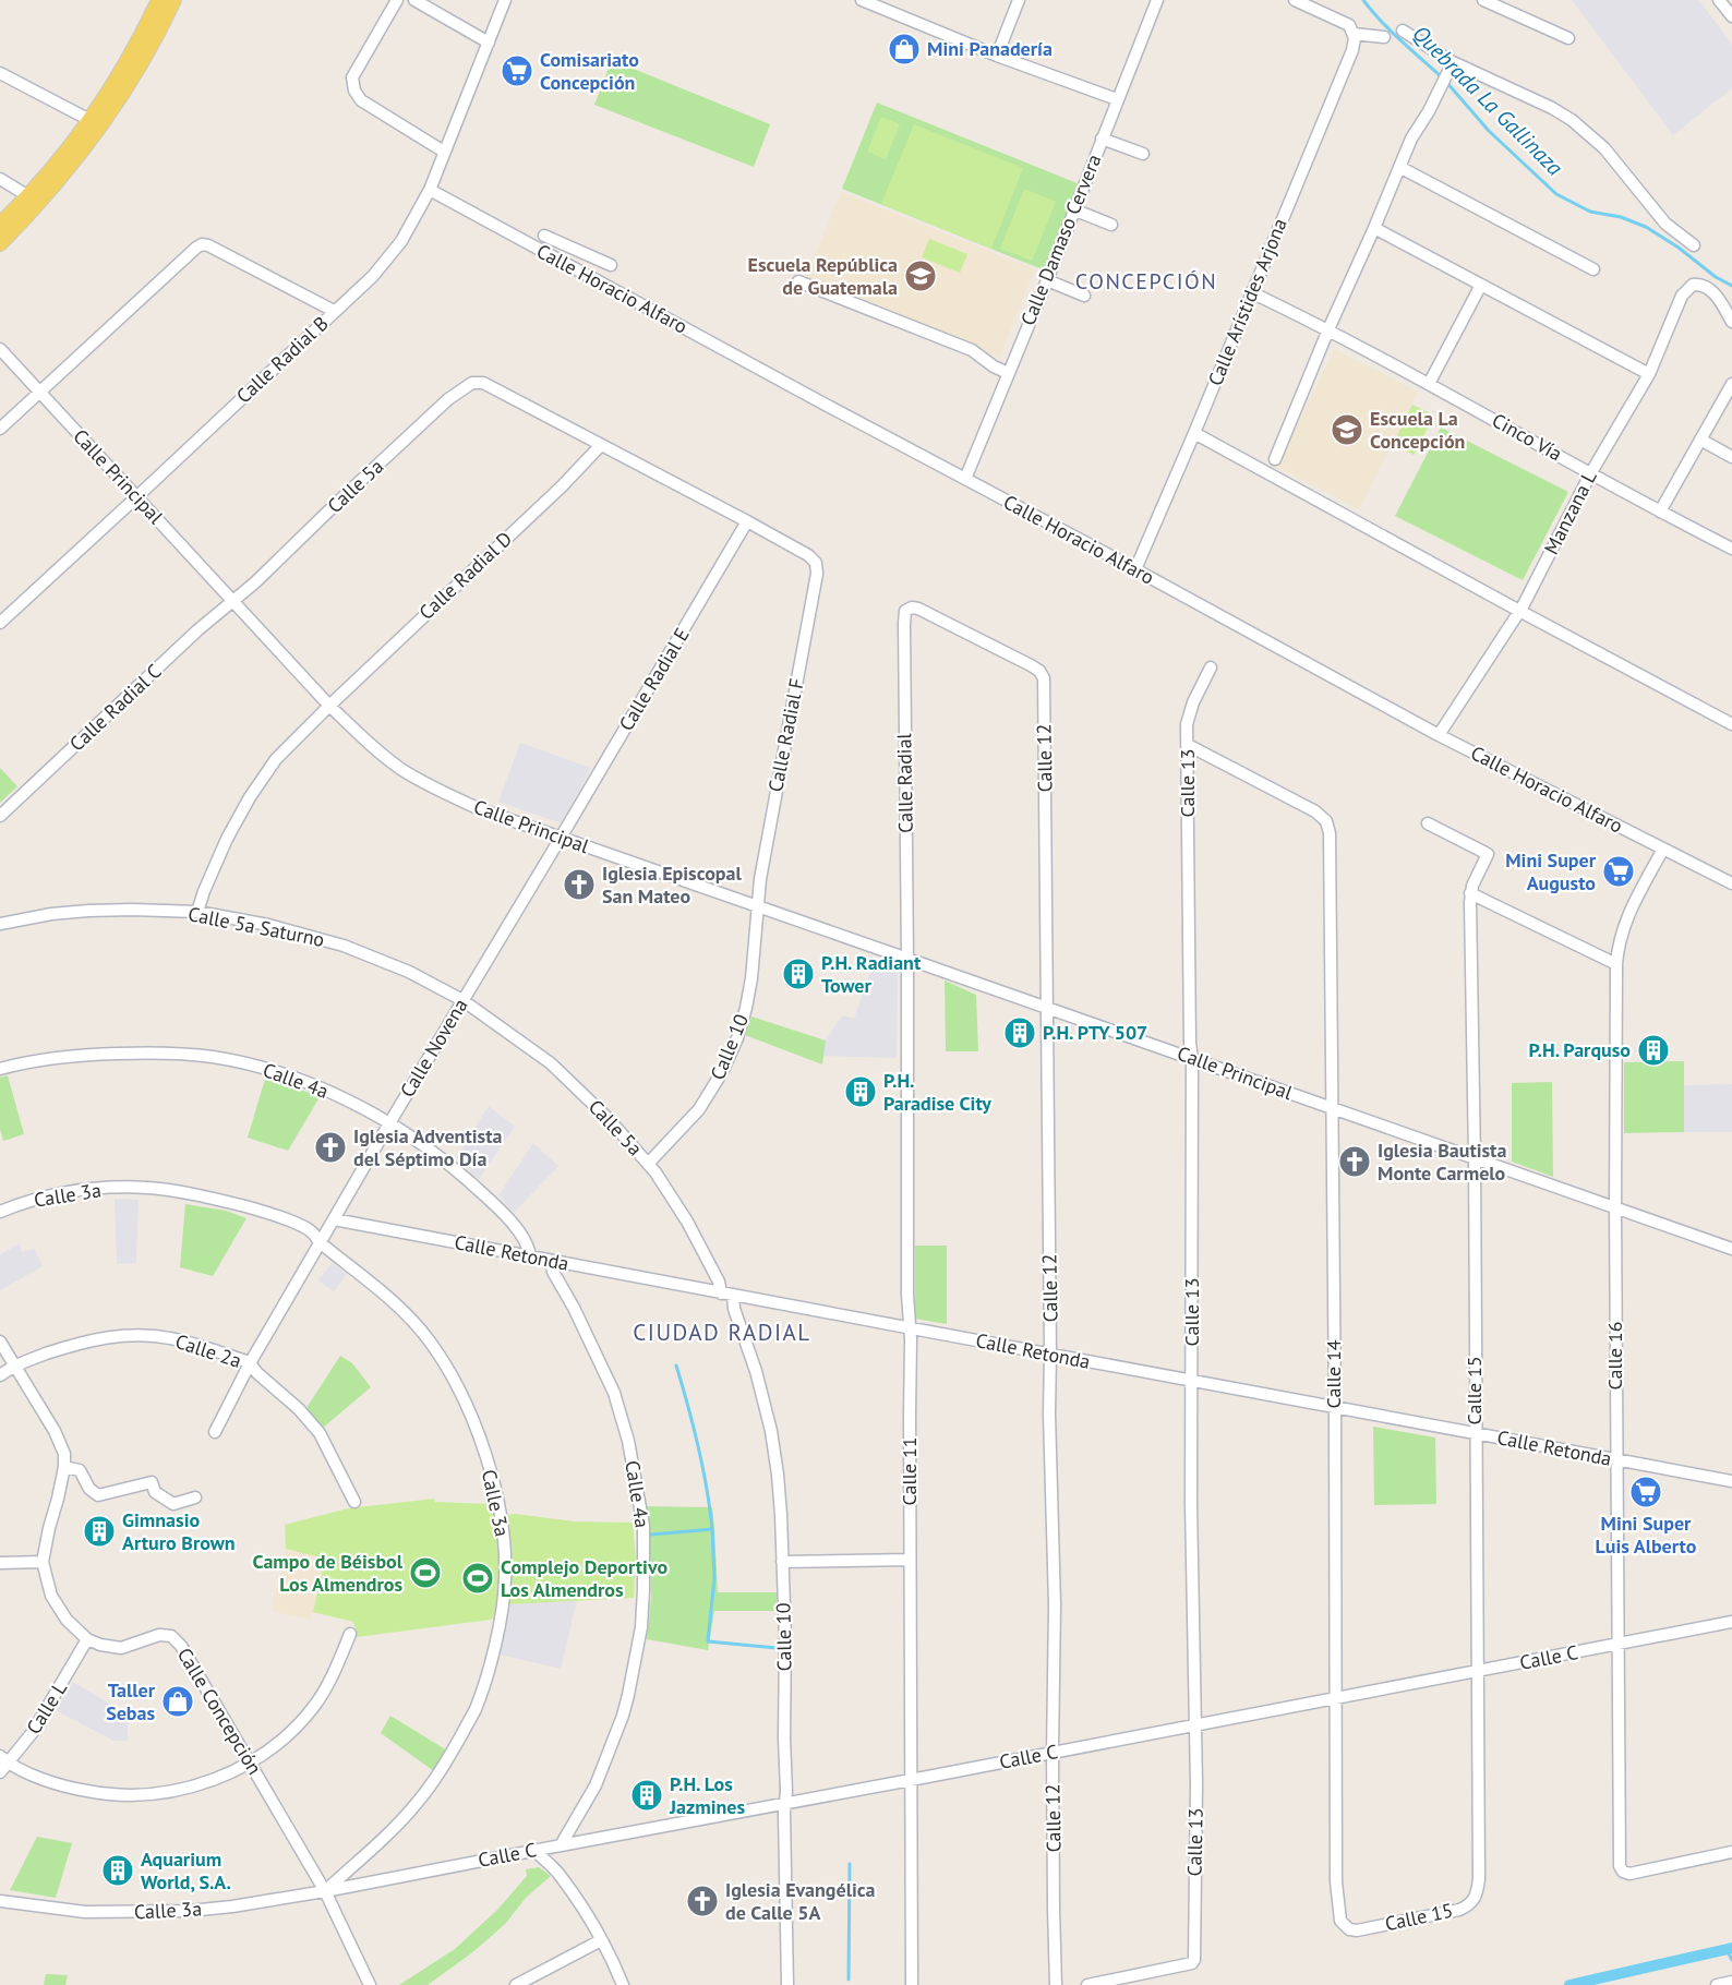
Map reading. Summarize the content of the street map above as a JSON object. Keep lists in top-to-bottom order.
{
  "streets": {
    "street": [
      "Calle Damaso Cervera",
      "Calle Horacio Alfaro",
      "Calle Arístides Arjona",
      "Calle Radial B",
      "Cinco Vía",
      "Calle Principal",
      "Calle 5a",
      "Manzana L",
      "Calle Radial D",
      "Calle Radial E",
      "Calle Radial C",
      "Calle Radial F",
      "Calle 12",
      "Calle Radial",
      "Calle 13",
      "Calle 5a Saturno",
      "Calle 10",
      "Calle Novena",
      "Calle 4a",
      "Calle 3a",
      "Calle Retonda",
      "Calle 2a",
      "Calle 16",
      "Calle 14",
      "Calle 15",
      "Calle 11",
      "Calle C",
      "Calle L",
      "Calle Concepción"
    ]
  },
  "crossings": [
    ["Calle Damaso Cervera", "Calle Horacio Alfaro"],
    ["Calle Horacio Alfaro", "Calle Arístides Arjona"],
    ["Calle Horacio Alfaro", "Calle Radial B"],
    ["Calle Horacio Alfaro", "Manzana L"],
    ["Calle Horacio Alfaro", "Calle 16"],
    ["Calle Arístides Arjona", "Cinco Vía"],
    ["Calle Radial B", "Calle Principal"],
    ["Cinco Vía", "Manzana L"],
    ["Calle Principal", "Calle 5a"],
    ["Calle Principal", "Calle Radial D"],
    ["Calle Principal", "Calle Radial E"],
    ["Calle Principal", "Calle Radial C"],
    ["Calle Principal", "Calle Radial F"],
    ["Calle Principal", "Calle 12"],
    ["Calle Principal", "Calle Radial"],
    ["Calle Principal", "Calle 13"],
    ["Calle Principal", "Calle 10"],
    ["Calle Principal", "Calle Novena"],
    ["Calle Principal", "Calle 16"],
    ["Calle Principal", "Calle 14"],
    ["Calle Principal", "Calle 15"],
    ["Calle Principal", "Calle 11"],
    ["Calle 5a", "Calle Radial D"],
    ["Calle 5a", "Calle Radial C"],
    ["Calle 5a", "Calle 5a Saturno"],
    ["Calle 5a", "Calle 10"],
    ["Calle 5a", "Calle Novena"],
    ["Calle 5a", "Calle Retonda"],
    ["Calle Radial D", "Calle 5a Saturno"],
    ["Calle Radial E", "Calle Radial F"],
    ["Calle Radial E", "Calle Novena"],
    ["Calle Radial F", "Calle 10"],
    ["Calle 12", "Calle Radial"],
    ["Calle 12", "Calle Retonda"],
    ["Calle 12", "Calle C"],
    ["Calle Radial", "Calle 11"],
    ["Calle 13", "Calle Retonda"],
    ["Calle 13", "Calle 14"],
    ["Calle 13", "Calle C"],
    ["Calle 5a Saturno", "Calle Novena"],
    ["Calle 10", "Calle Retonda"],
    ["Calle 10", "Calle C"],
    ["Calle Novena", "Calle 4a"],
    ["Calle Novena", "Calle 3a"],
    ["Calle Novena", "Calle Retonda"],
    ["Calle Novena", "Calle 2a"],
    ["Calle 4a", "Calle Retonda"],
    ["Calle 4a", "Calle C"],
    ["Calle 3a", "Calle C"],
    ["Calle 3a", "Calle Concepción"],
    ["Calle Retonda", "Calle 16"],
    ["Calle Retonda", "Calle 14"],
    ["Calle Retonda", "Calle 15"],
    ["Calle Retonda", "Calle 11"],
    ["Calle 2a", "Calle Concepción"],
    ["Calle 16", "Calle C"],
    ["Calle 14", "Calle 15"],
    ["Calle 14", "Calle C"],
    ["Calle 15", "Calle C"],
    ["Calle 11", "Calle C"],
    ["Calle C", "Calle Concepción"],
    ["Calle L", "Calle Concepción"]
  ],
  "districts": ["CONCEPCIÓN", "CIUDAD RADIAL"],
  "water": ["Quebrada La Gallinaza"],
  "places": {
    "shop": ["Mini Panadería", "Taller Sebas"],
    "supermarket": ["Comisariato Concepción", "Mini Super Augusto", "Mini Super Luis Alberto"],
    "school or university": ["Escuela República de Guatemala", "Escuela La Concepción"],
    "church": [
      "Iglesia Episcopal San Mateo",
      "Iglesia Adventista del Séptimo Día",
      "Iglesia Bautista Monte Carmelo",
      "Iglesia Evangélica de Calle 5A"
    ],
    "building": [
      "P.H. Radiant Tower",
      "P.H. PTY 507",
      "P.H. Parquso",
      "P.H. Paradise City",
      "Gimnasio Arturo Brown",
      "P.H. Los Jazmines",
      "Aquarium World, S.A."
    ],
    "sports": ["Campo de Béisbol Los Almendros", "Complejo Deportivo Los Almendros"]
  }
}
